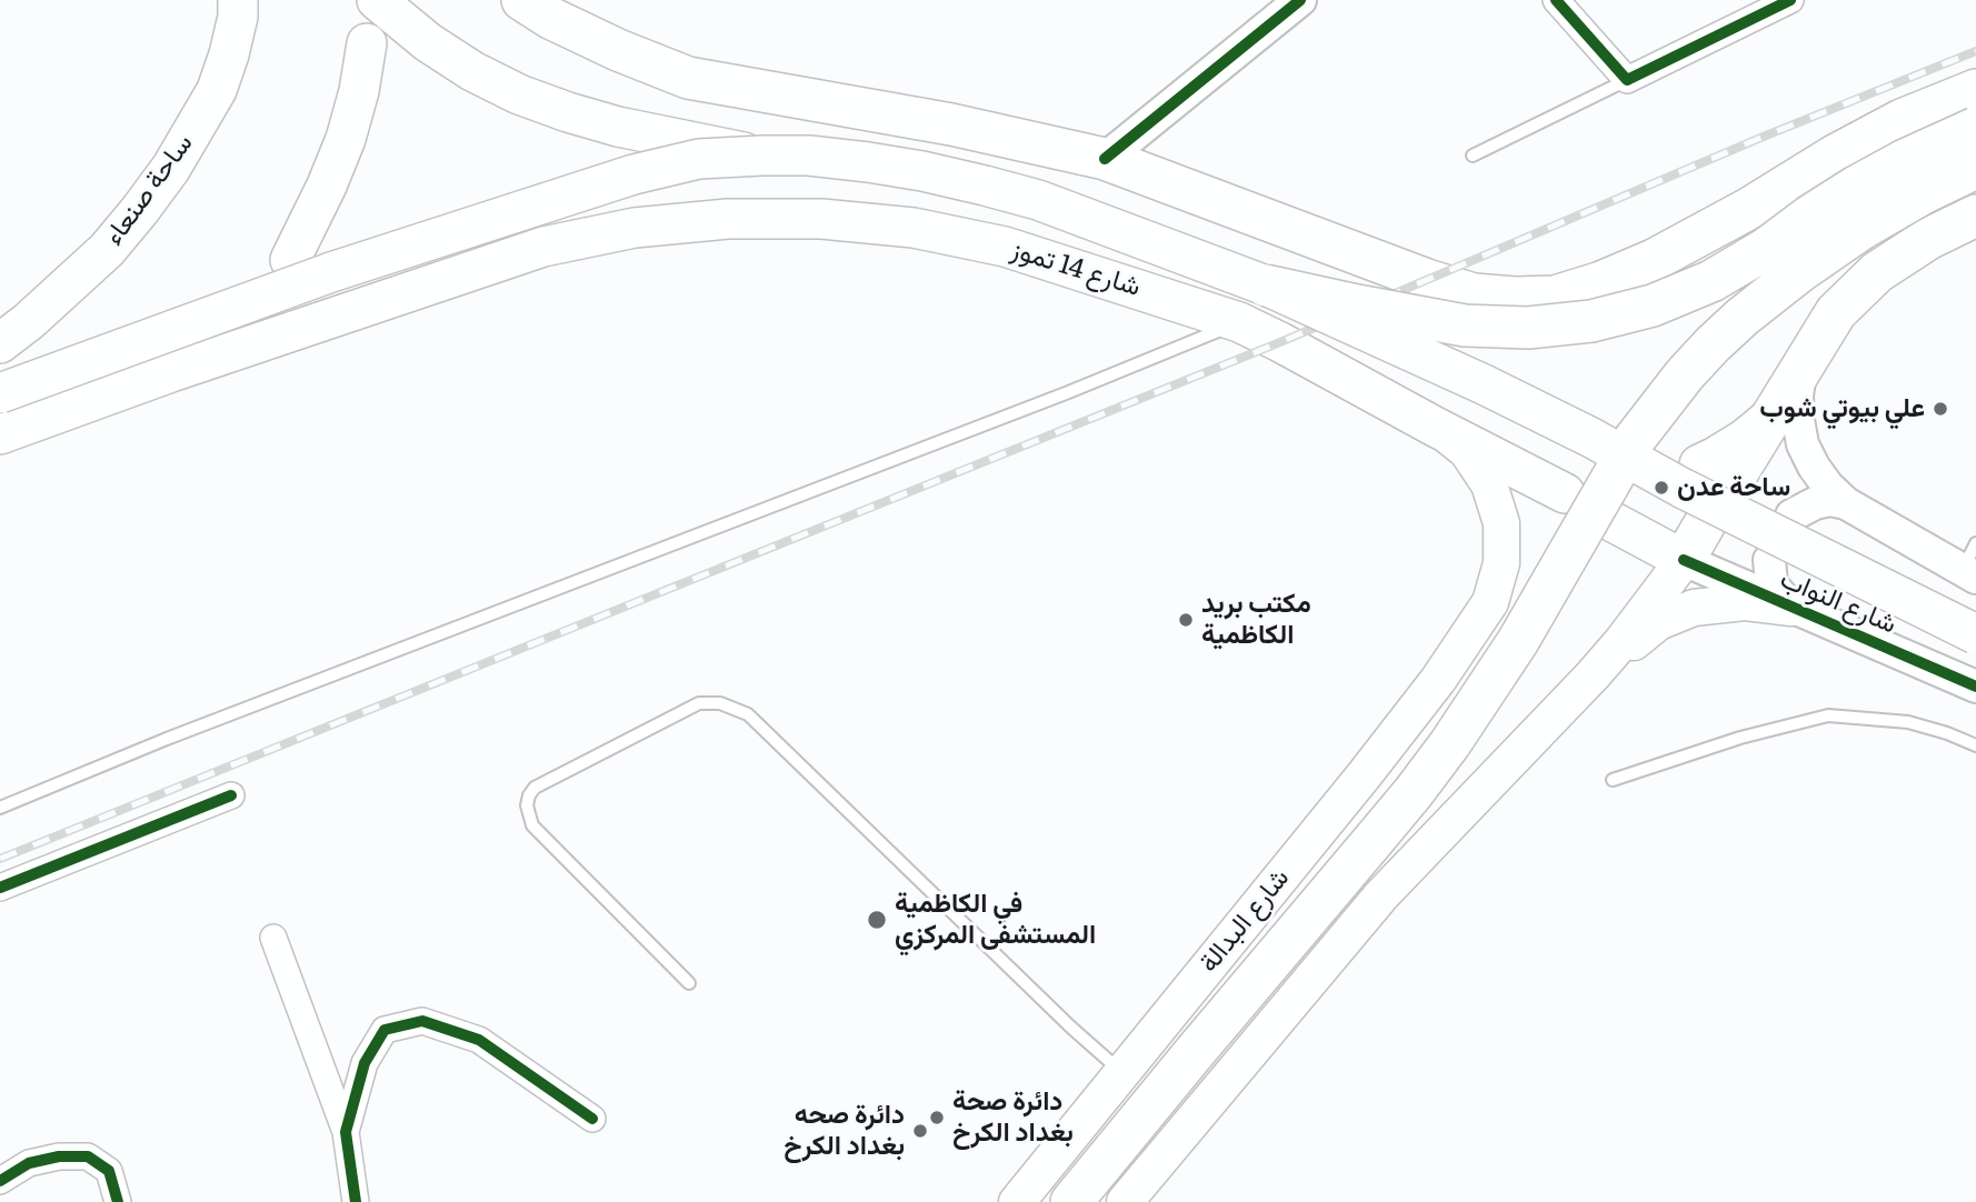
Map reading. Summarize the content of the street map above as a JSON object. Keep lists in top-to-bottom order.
{
  "streets": {
    "main road": ["ساحة صنعاء", "شارع 14 تموز", "شارع البدالة"],
    "street": ["شارع النواب"]
  },
  "crossings": [
    ["شارع 14 تموز", "شارع البدالة"]
  ],
  "places": [
    "علي بيوتي شوب",
    "ساحة عدن",
    "مكتب بريد الكاظمية",
    "في الكاظمية المستشفى المركزي",
    "دائرة صحة بغداد الكرخ",
    "دائرة صحه بغداد الكرخ"
  ]
}
